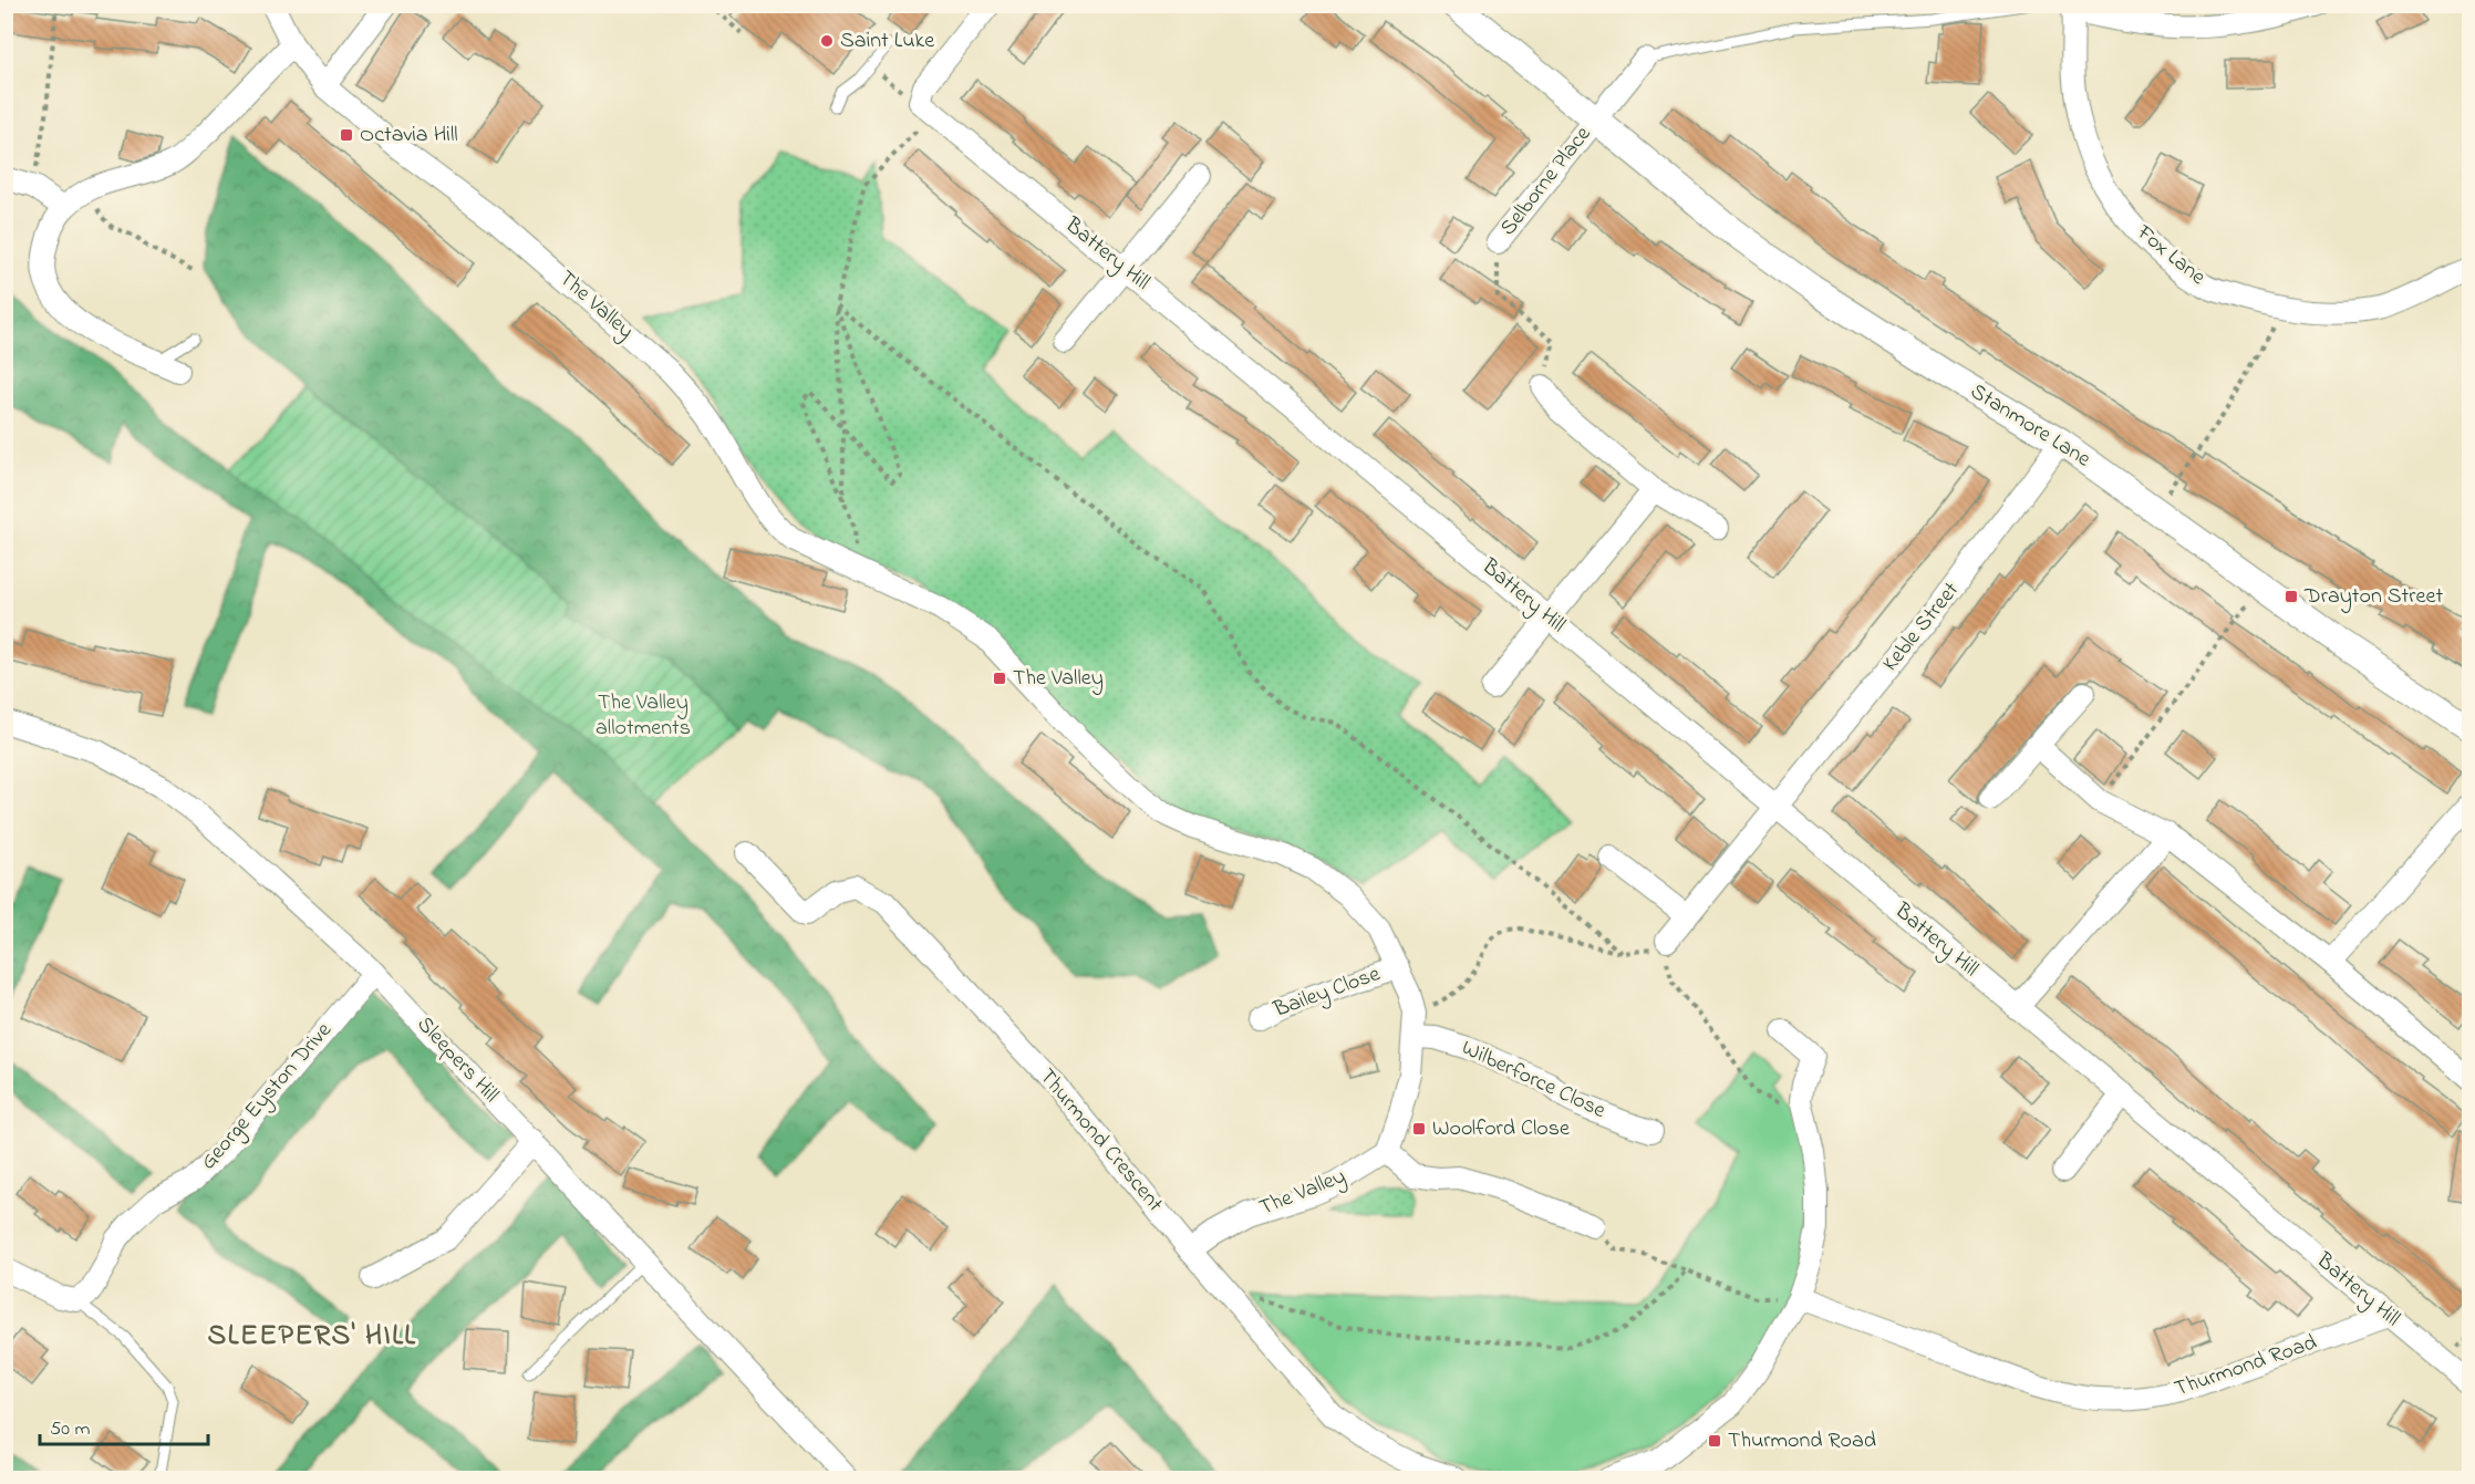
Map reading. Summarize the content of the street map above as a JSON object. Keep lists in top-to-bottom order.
{
  "streets": {
    "street": [
      "Selborne Place",
      "Battery Hill",
      "Fox Lane",
      "The Valley",
      "Stanmore Lane",
      "Keble Street",
      "Bailey Close",
      "Sleepers Hill",
      "Wilberforce Close",
      "George Eyston Drive",
      "Thurmond Crescent",
      "Thurmond Road"
    ]
  },
  "crossings": [
    ["Selborne Place", "Stanmore Lane"],
    ["Battery Hill", "Keble Street"],
    ["Battery Hill", "Thurmond Road"],
    ["The Valley", "Bailey Close"],
    ["The Valley", "Wilberforce Close"],
    ["The Valley", "Thurmond Crescent"],
    ["Stanmore Lane", "Keble Street"],
    ["Sleepers Hill", "George Eyston Drive"]
  ],
  "districts": ["SLEEPERS' HILL"],
  "parks": ["The Valley allotments"],
  "places": {
    "other": ["Saint Luke"],
    "transit": [
      "Octavia Hill",
      "Drayton Street",
      "The Valley",
      "Woolford Close",
      "Thurmond Road"
    ]
  },
  "scale_bar": "50 m"
}
